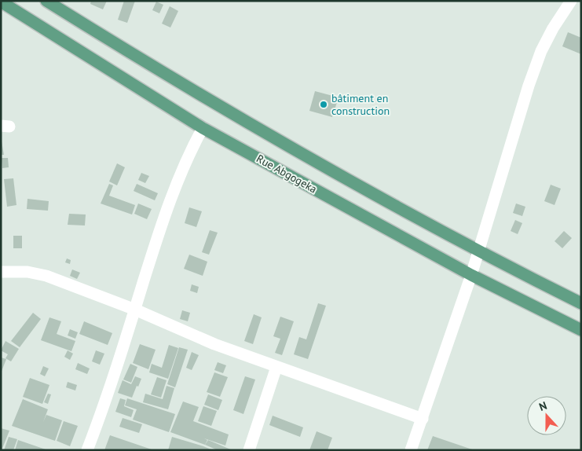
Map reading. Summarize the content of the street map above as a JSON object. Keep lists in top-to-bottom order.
{
  "streets": {
    "main road": ["Rue Abgogeka"]
  },
  "places": ["bâtiment en construction"],
  "north": "top"
}
